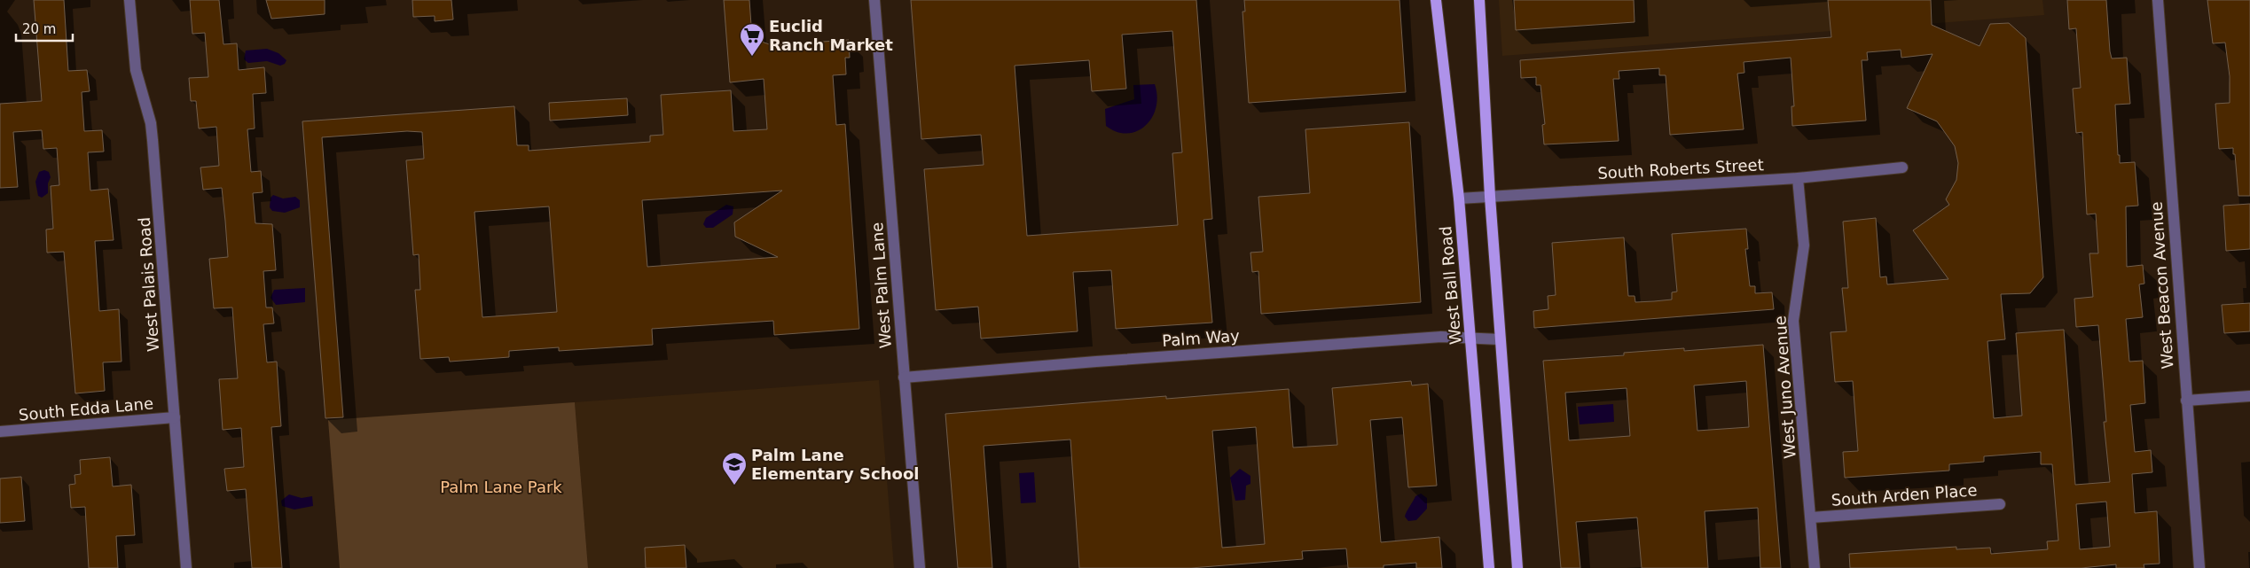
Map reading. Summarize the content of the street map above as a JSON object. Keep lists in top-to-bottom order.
{
  "streets": {
    "main road": ["West Ball Road"],
    "street": [
      "South Roberts Street",
      "West Palais Road",
      "West Palm Lane",
      "West Beacon Avenue",
      "Palm Way",
      "West Juno Avenue",
      "South Edda Lane",
      "South Arden Place"
    ]
  },
  "crossings": [
    ["South Roberts Street", "West Ball Road"],
    ["South Roberts Street", "West Juno Avenue"],
    ["West Palais Road", "South Edda Lane"],
    ["West Palm Lane", "Palm Way"],
    ["West Ball Road", "Palm Way"],
    ["West Juno Avenue", "South Arden Place"]
  ],
  "parks": ["Palm Lane Park"],
  "places": {
    "supermarket": ["Euclid Ranch Market"],
    "school or university": ["Palm Lane Elementary School"]
  },
  "scale_bar": "20 m"
}
